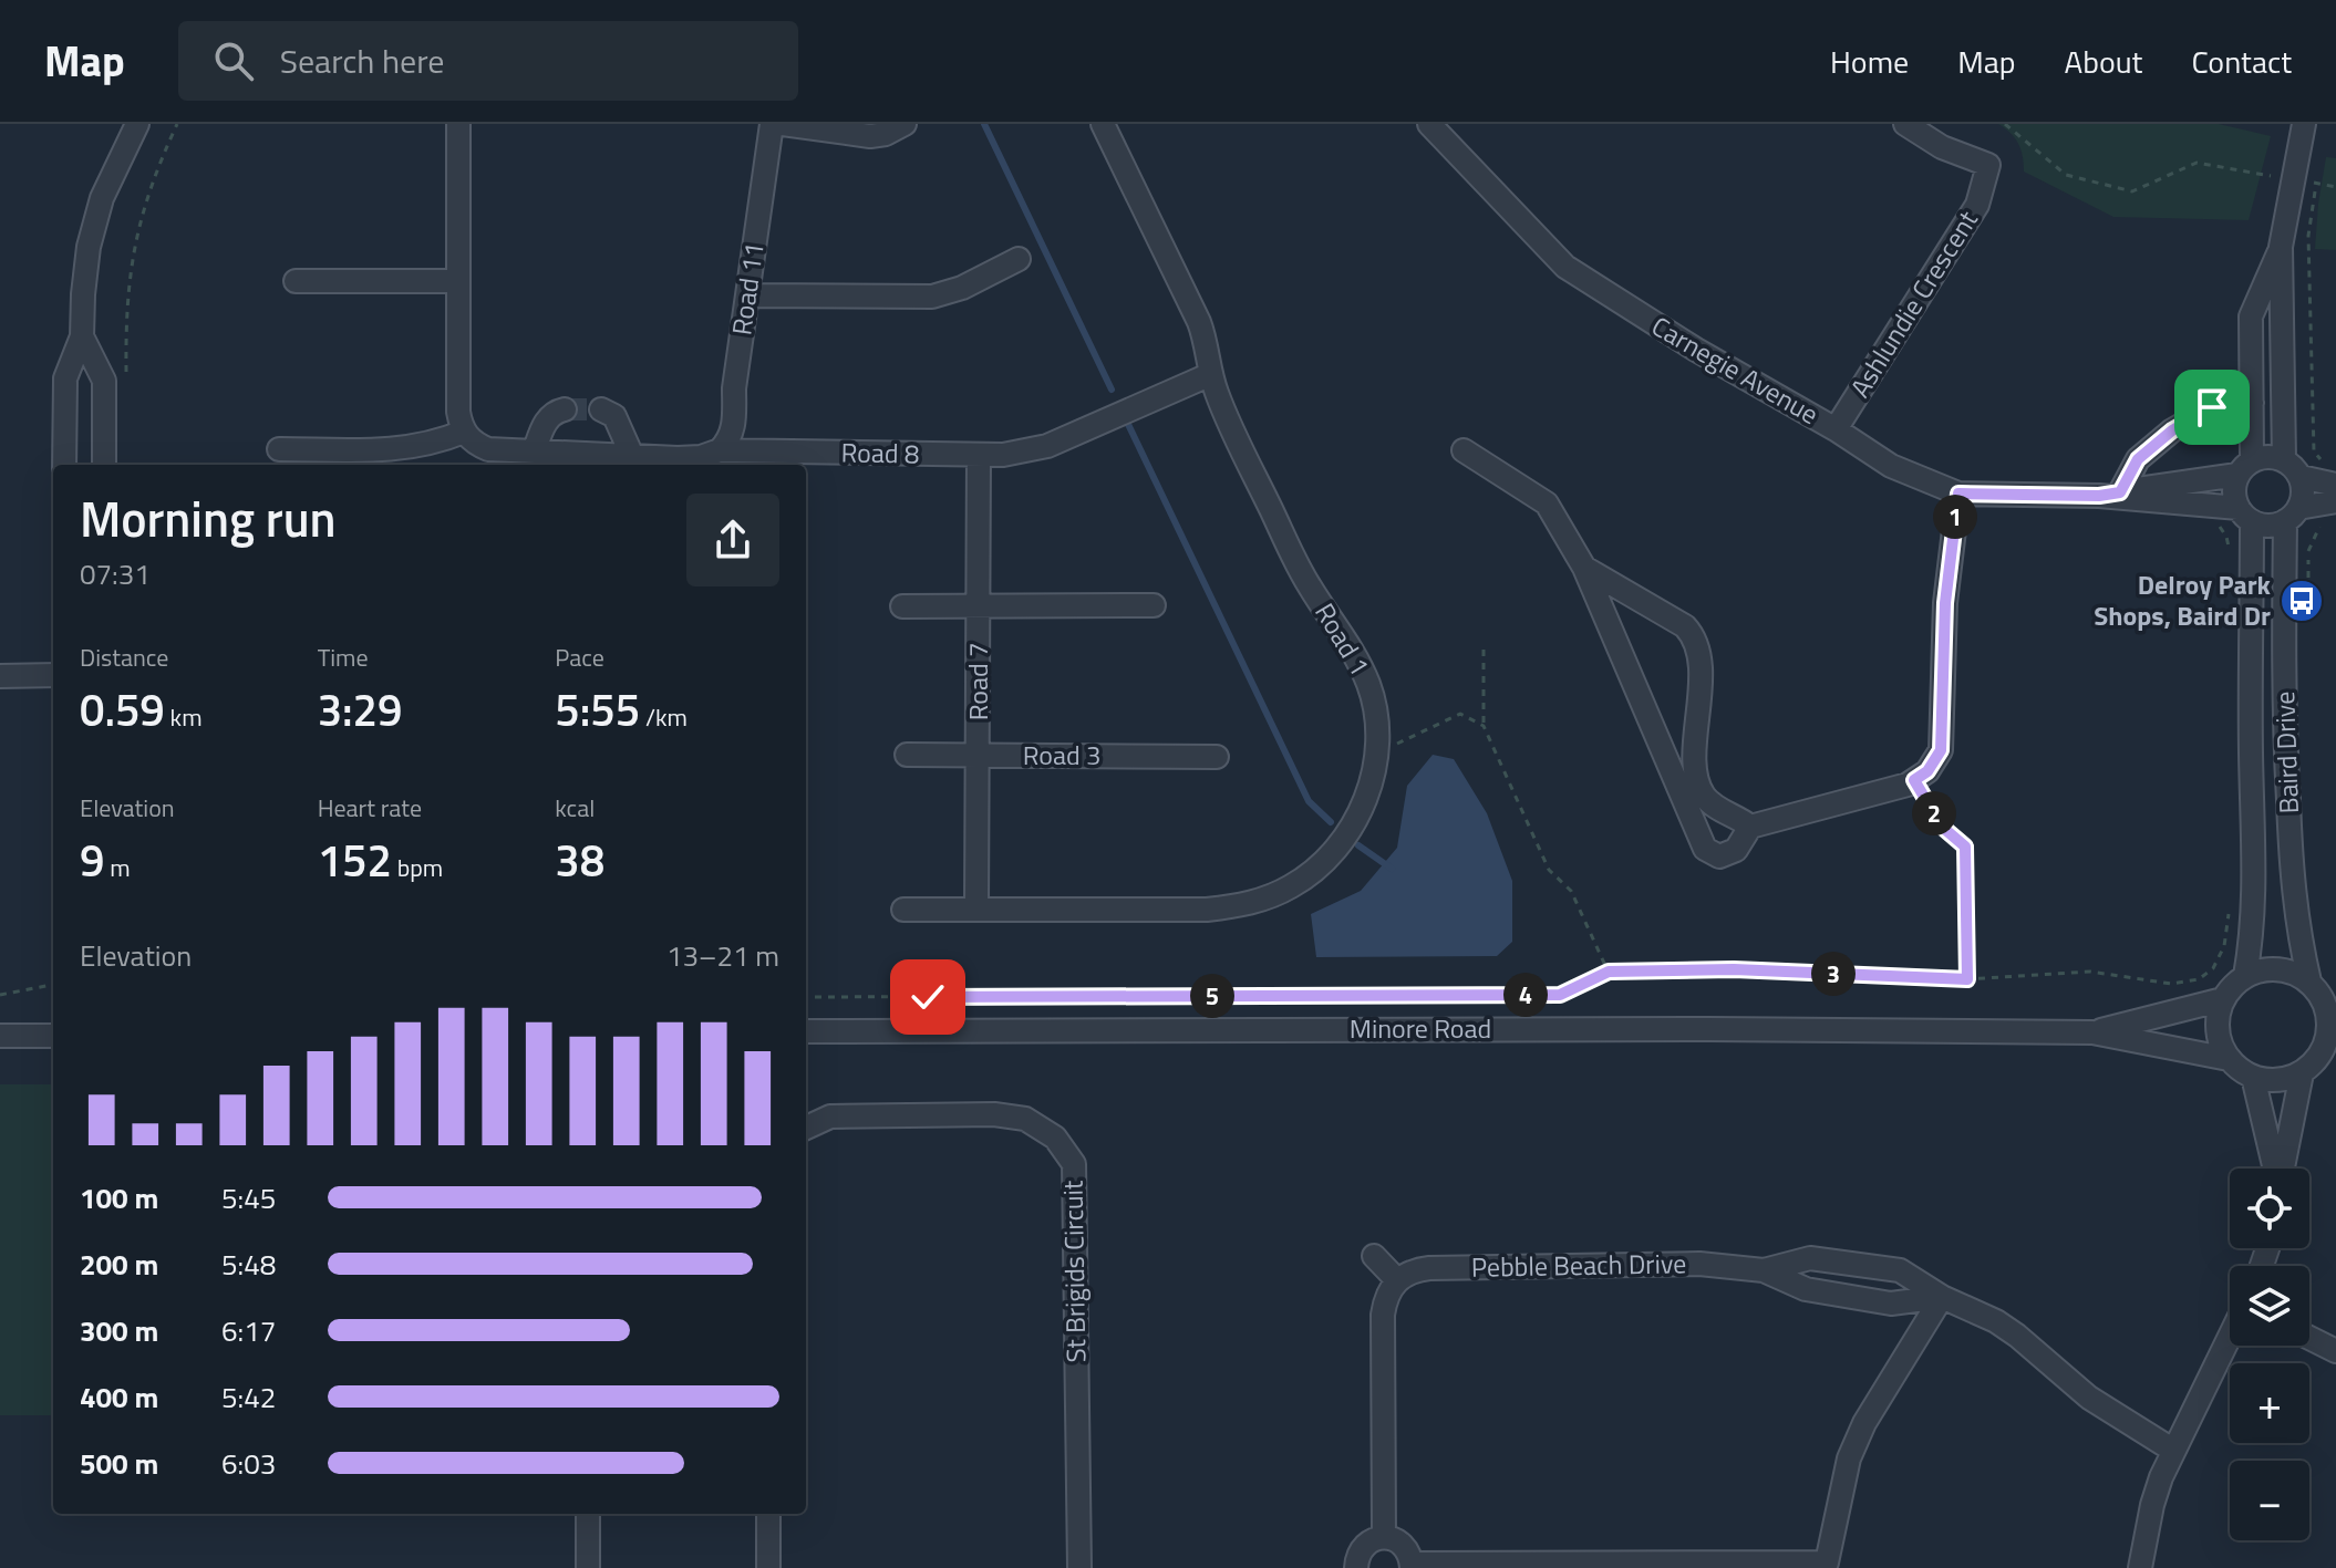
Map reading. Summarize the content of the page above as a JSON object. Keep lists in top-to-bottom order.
{
  "streets": {
    "street": [
      "Road 11",
      "Ashlundie Crescent",
      "Carnegie Avenue",
      "Road 8",
      "Road 1",
      "Road 7",
      "Baird Drive",
      "Road 3",
      "Minore Road",
      "Pebble Beach Drive",
      "St Brigids Circuit"
    ]
  },
  "crossings": [
    ["Road 11", "Road 8"],
    ["Ashlundie Crescent", "Carnegie Avenue"],
    ["Carnegie Avenue", "Baird Drive"],
    ["Road 8", "Road 1"],
    ["Road 8", "Road 7"],
    ["Road 1", "Road 7"],
    ["Road 7", "Road 3"],
    ["Baird Drive", "Minore Road"]
  ],
  "places": {
    "bus stop": ["Delroy Park Shops, Baird Dr"]
  },
  "page": {
    "header": "Map",
    "search": "Search here",
    "nav": [
      "Home",
      "Map",
      "About",
      "Contact"
    ],
    "heading": ["Morning run", "07:31"],
    "pins": [
      "1",
      "2",
      "3",
      "4",
      "5"
    ],
    "stats": [
      ["Distance", "0.59 km"],
      ["Time", "3:29"],
      ["Pace", "5:55 /km"],
      ["Elevation", "9 m"],
      ["Heart rate", "152 bpm"],
      ["kcal", "38"]
    ],
    "chart": ["Elevation", "13–21 m"],
    "list": [
      {
        "name": "100 m",
        "note": "5:45"
      },
      {
        "name": "200 m",
        "note": "5:48"
      },
      {
        "name": "300 m",
        "note": "6:17"
      },
      {
        "name": "400 m",
        "note": "5:42"
      },
      {
        "name": "500 m",
        "note": "6:03"
      }
    ],
    "map_buttons": ["+", "−"]
  }
}
